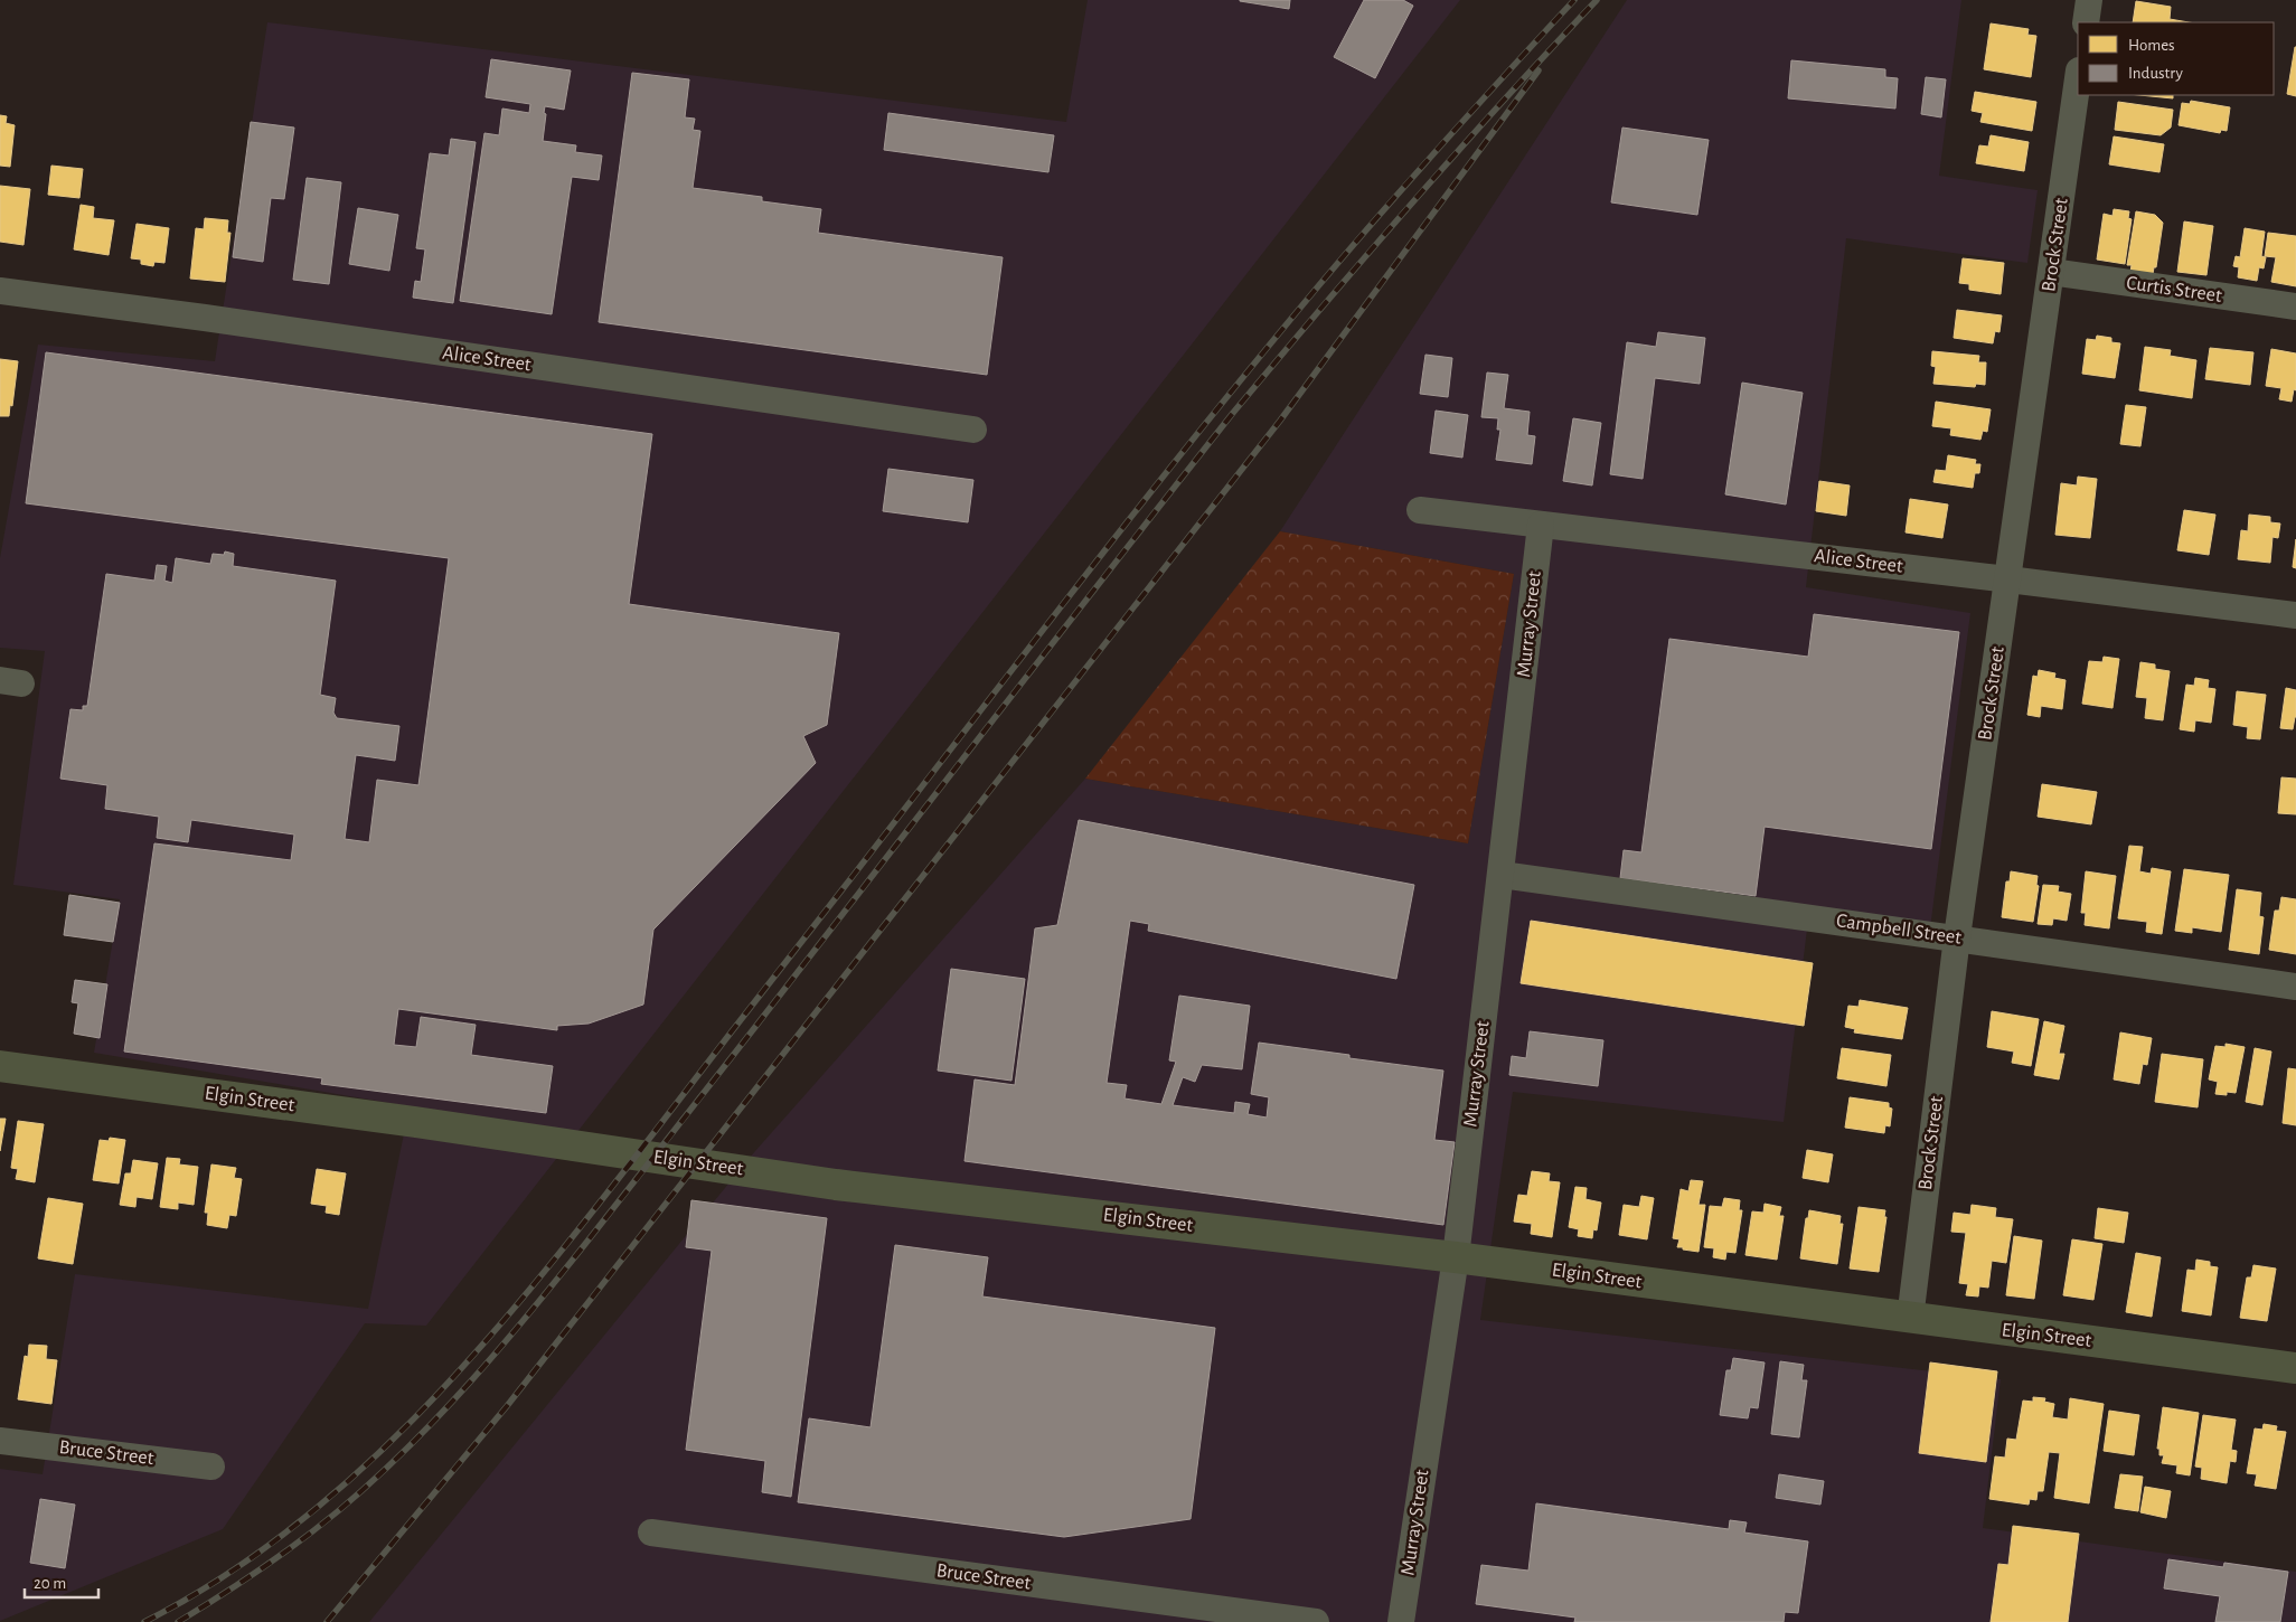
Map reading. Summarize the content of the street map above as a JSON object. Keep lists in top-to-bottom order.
{
  "streets": {
    "main road": ["Elgin Street"],
    "street": [
      "Brock Street",
      "Curtis Street",
      "Alice Street",
      "Murray Street",
      "Campbell Street",
      "Bruce Street"
    ]
  },
  "crossings": [
    ["Brock Street", "Curtis Street"],
    ["Brock Street", "Alice Street"],
    ["Brock Street", "Campbell Street"],
    ["Brock Street", "Elgin Street"],
    ["Alice Street", "Murray Street"],
    ["Murray Street", "Campbell Street"],
    ["Murray Street", "Elgin Street"]
  ],
  "legend": ["Homes", "Industry"],
  "scale_bar": "20 m"
}
